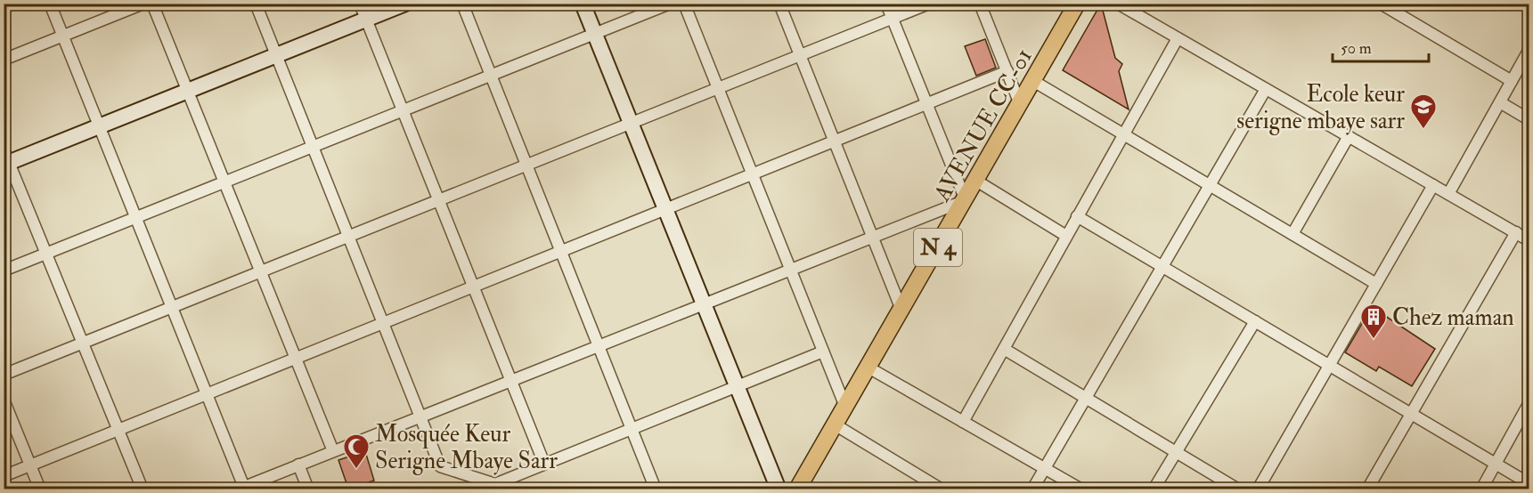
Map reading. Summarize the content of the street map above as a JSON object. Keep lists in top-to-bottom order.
{
  "streets": {
    "main road": ["AVENUE CC-01", "N 4"]
  },
  "places": {
    "school or university": ["Ecole keur serigne mbaye sarr"],
    "building": ["Chez maman"],
    "mosque": ["Mosquée Keur Serigne Mbaye Sarr"]
  },
  "scale_bar": "50 m"
}
